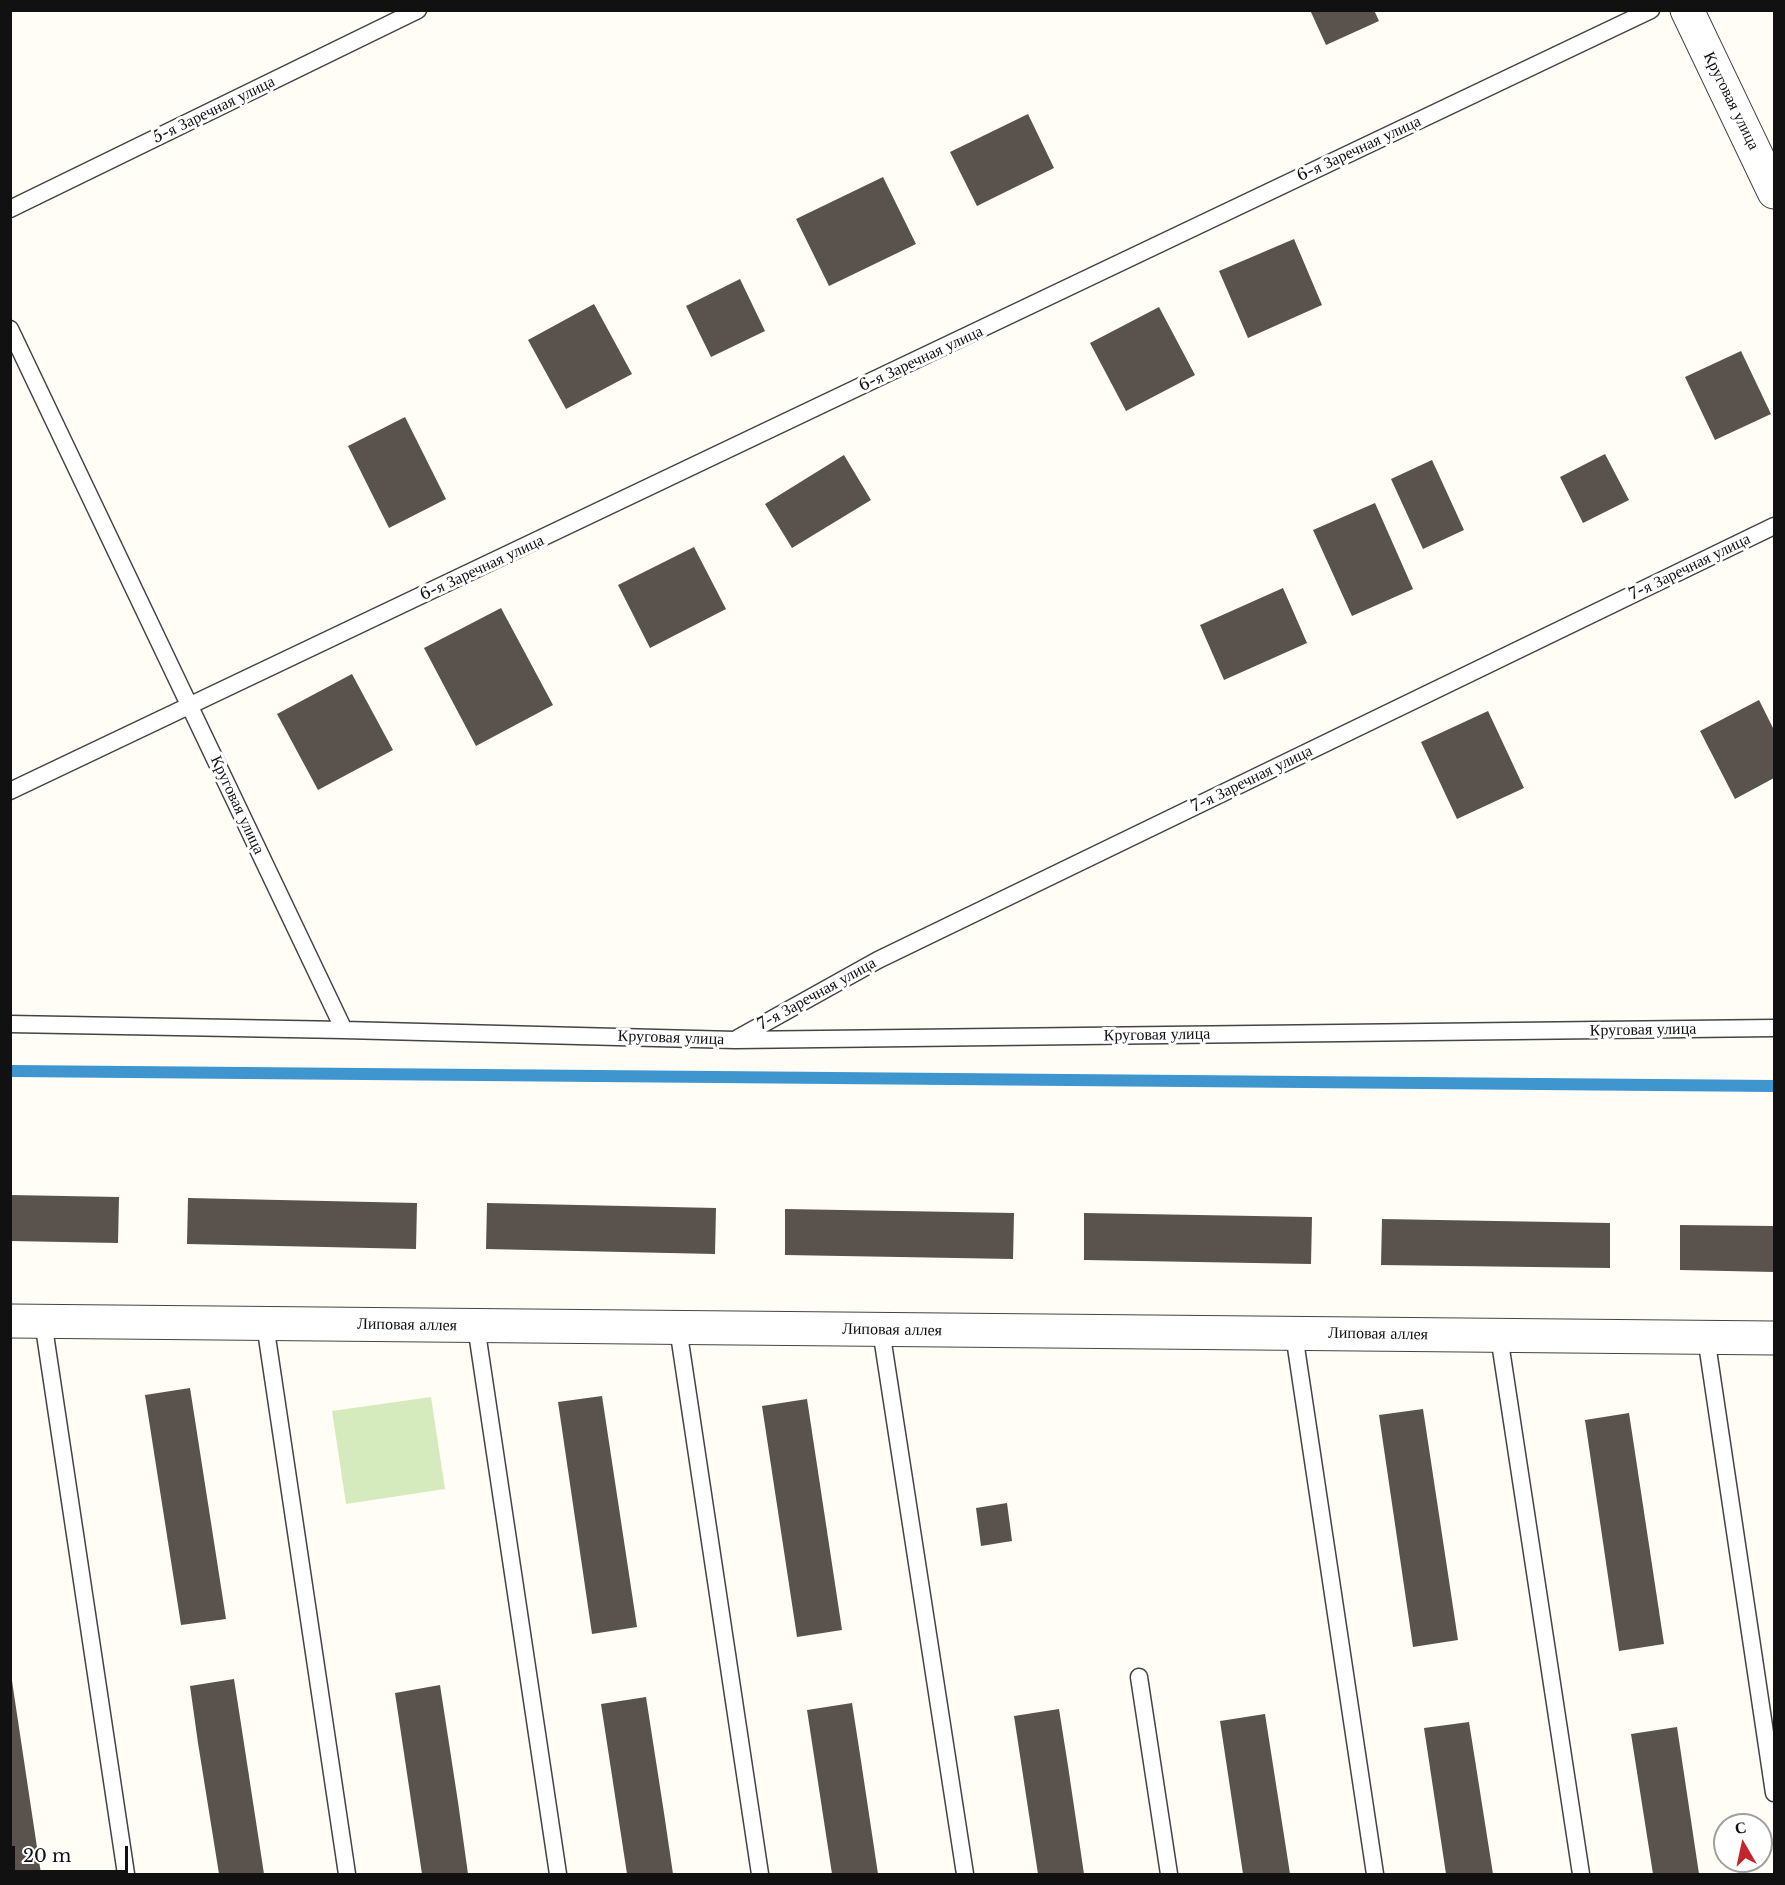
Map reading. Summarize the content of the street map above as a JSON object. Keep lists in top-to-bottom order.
{
  "streets": {
    "street": ["Круговая улица", "Липовая аллея"],
    "lane": ["5-я Заречная улица", "6-я Заречная улица", "7-я Заречная улица"]
  },
  "crossings": [
    ["Круговая улица", "6-я Заречная улица"],
    ["Круговая улица", "7-я Заречная улица"]
  ],
  "scale_bar": "20 m",
  "north": "top"
}
